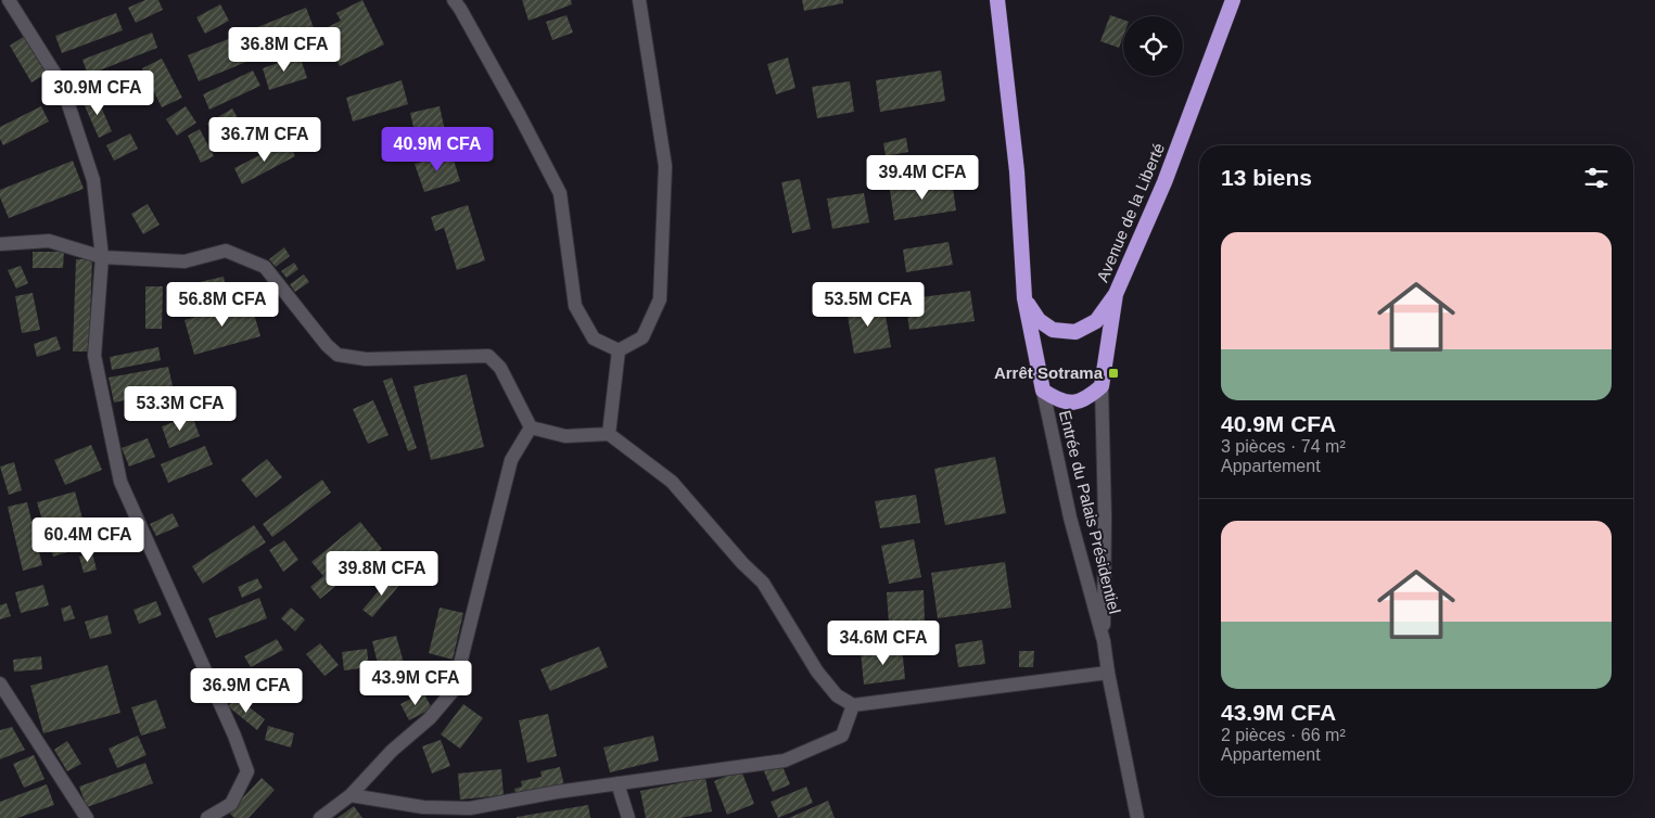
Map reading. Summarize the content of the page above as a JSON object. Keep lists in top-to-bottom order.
{
  "streets": {
    "highway": ["Avenue de la Liberté"],
    "street": ["Entrée du Palais Présidentiel"]
  },
  "places": {
    "transit": ["Arrêt Sotrama"]
  },
  "page": {
    "price": [
      "36.8M CFA",
      "30.9M CFA",
      "36.7M CFA",
      "40.9M CFA",
      "39.4M CFA",
      "56.8M CFA",
      "53.5M CFA",
      "53.3M CFA",
      "60.4M CFA",
      "39.8M CFA",
      "34.6M CFA",
      "43.9M CFA",
      "36.9M CFA"
    ],
    "heading": "13 biens",
    "list": [
      {
        "name": "40.9M CFA",
        "note": "3 pièces · 74 m² · Appartement"
      },
      {
        "name": "43.9M CFA",
        "note": "2 pièces · 66 m² · Appartement"
      }
    ]
  }
}
